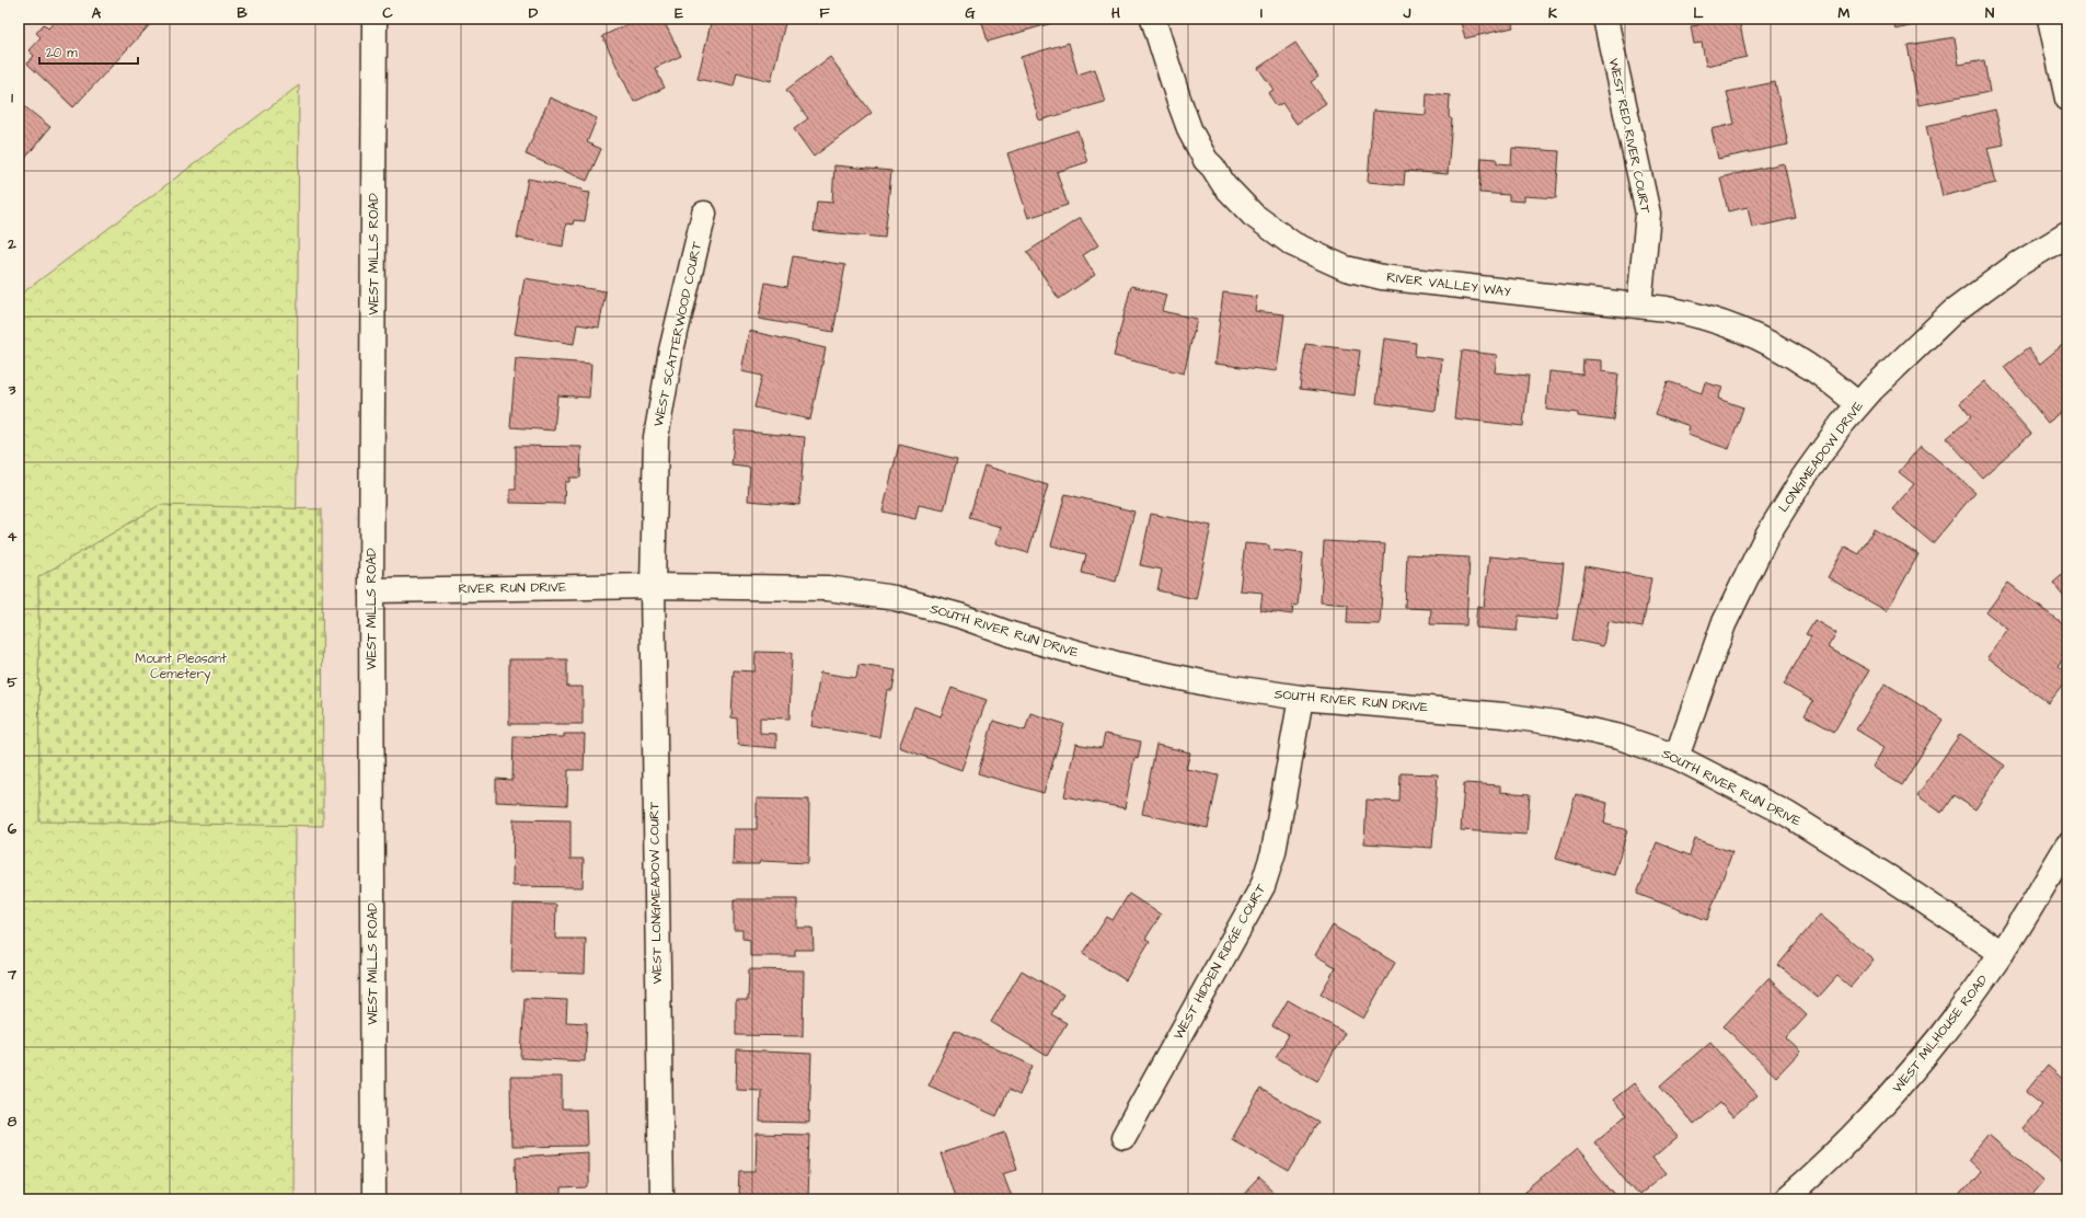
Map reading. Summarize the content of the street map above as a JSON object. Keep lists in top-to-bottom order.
{
  "streets": {
    "street": [
      "WEST RED RIVER COURT",
      "WEST MILLS ROAD",
      "RIVER VALLEY WAY",
      "WEST SCATTERWOOD COURT",
      "LONGMEADOW DRIVE",
      "RIVER RUN DRIVE",
      "SOUTH RIVER RUN DRIVE",
      "WEST LONGMEADOW COURT",
      "WEST HIDDEN RIDGE COURT",
      "WEST MILHOUSE ROAD"
    ]
  },
  "crossings": [
    ["WEST RED RIVER COURT", "RIVER VALLEY WAY"],
    ["WEST MILLS ROAD", "RIVER RUN DRIVE"],
    ["RIVER VALLEY WAY", "LONGMEADOW DRIVE"],
    ["WEST SCATTERWOOD COURT", "RIVER RUN DRIVE"],
    ["WEST SCATTERWOOD COURT", "SOUTH RIVER RUN DRIVE"],
    ["WEST SCATTERWOOD COURT", "WEST LONGMEADOW COURT"],
    ["LONGMEADOW DRIVE", "SOUTH RIVER RUN DRIVE"],
    ["RIVER RUN DRIVE", "SOUTH RIVER RUN DRIVE"],
    ["RIVER RUN DRIVE", "WEST LONGMEADOW COURT"],
    ["SOUTH RIVER RUN DRIVE", "WEST LONGMEADOW COURT"],
    ["SOUTH RIVER RUN DRIVE", "WEST HIDDEN RIDGE COURT"],
    ["SOUTH RIVER RUN DRIVE", "WEST MILHOUSE ROAD"]
  ],
  "parks": ["Mount Pleasant Cemetery"],
  "scale_bar": "20 m",
  "grid": {
    "columns": [
      "A",
      "B",
      "C",
      "D",
      "E",
      "F",
      "G",
      "H",
      "I",
      "J",
      "K",
      "L",
      "M",
      "N"
    ],
    "rows": [
      "1",
      "2",
      "3",
      "4",
      "5",
      "6",
      "7",
      "8"
    ]
  }
}
